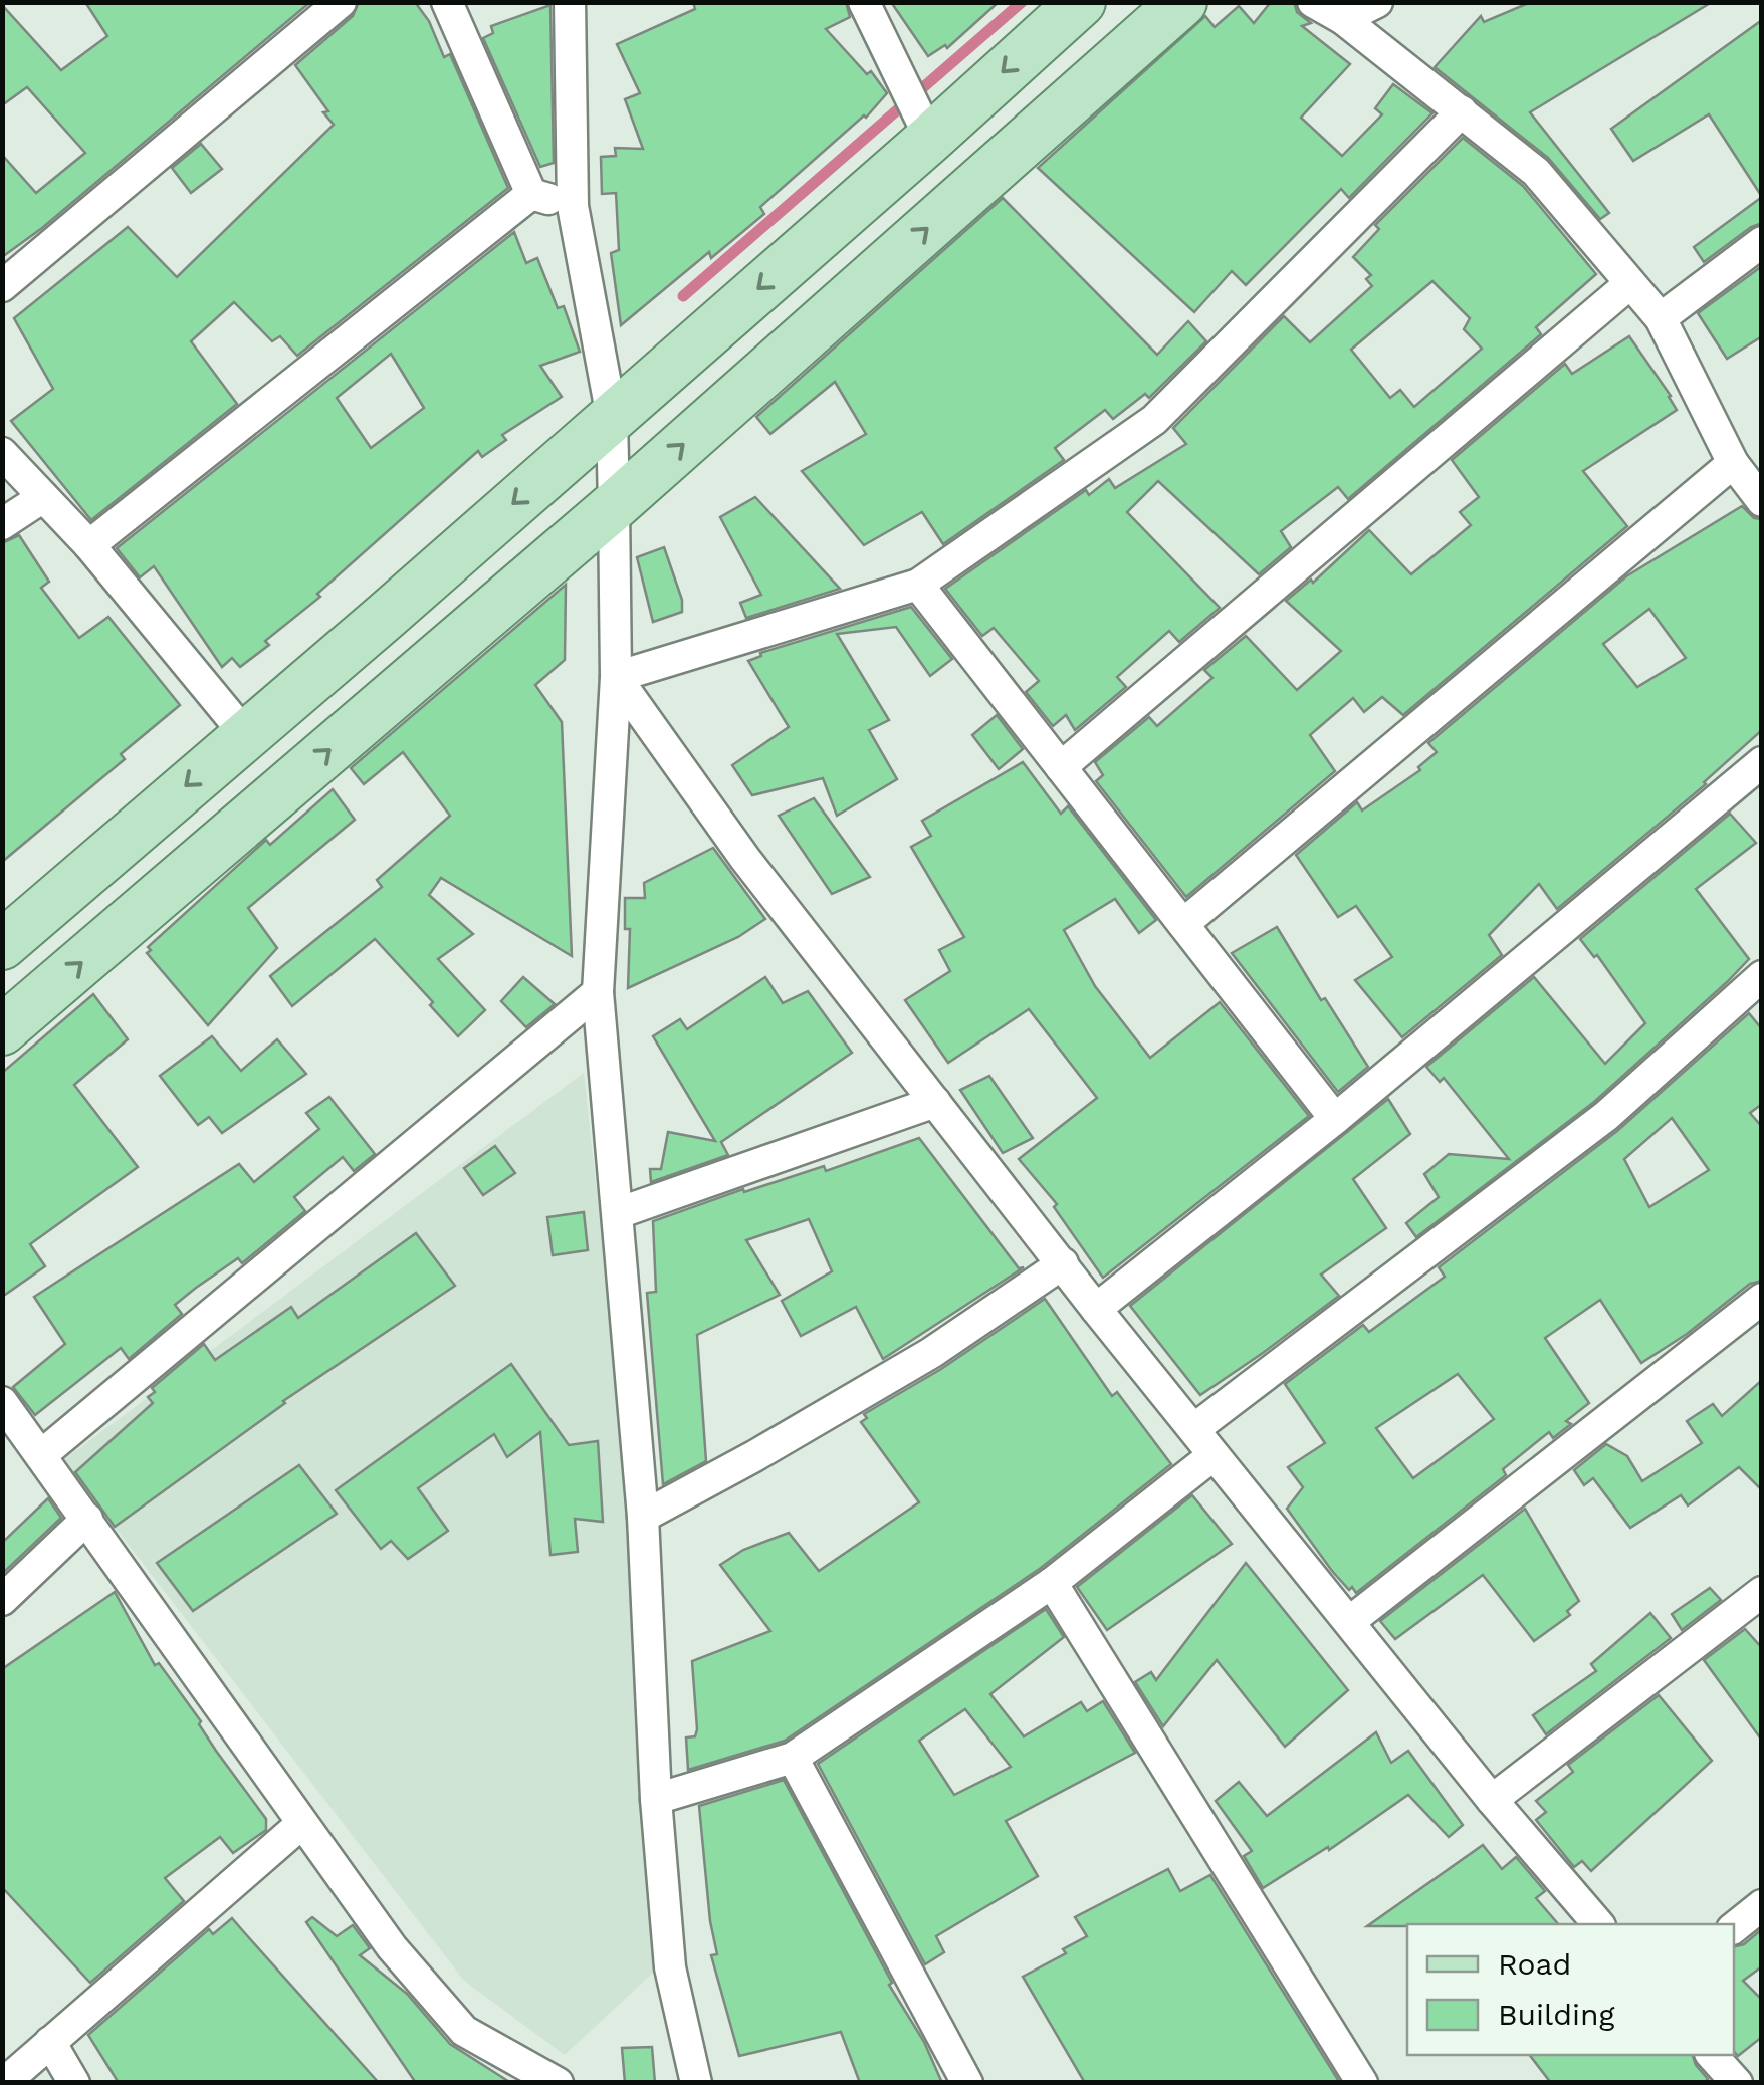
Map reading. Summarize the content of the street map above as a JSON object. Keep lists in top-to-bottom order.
{
  "legend": ["Road", "Building"]
}
